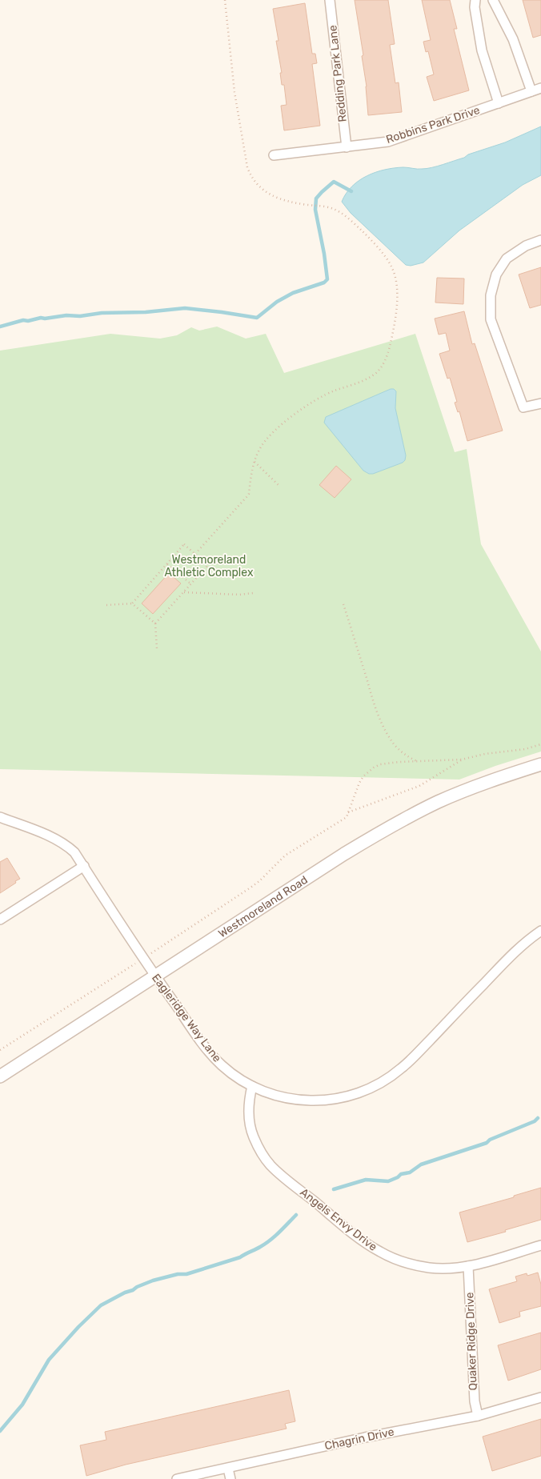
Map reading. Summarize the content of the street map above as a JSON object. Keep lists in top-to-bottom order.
{
  "streets": {
    "street": [
      "Redding Park Lane",
      "Robbins Park Drive",
      "Westmoreland Road",
      "Eagleridge Way Lane",
      "Angels Envy Drive",
      "Quaker Ridge Drive",
      "Chagrin Drive"
    ]
  },
  "crossings": [
    ["Redding Park Lane", "Robbins Park Drive"],
    ["Westmoreland Road", "Eagleridge Way Lane"],
    ["Eagleridge Way Lane", "Angels Envy Drive"],
    ["Angels Envy Drive", "Quaker Ridge Drive"],
    ["Quaker Ridge Drive", "Chagrin Drive"]
  ],
  "parks": ["Westmoreland Athletic Complex"]
}
